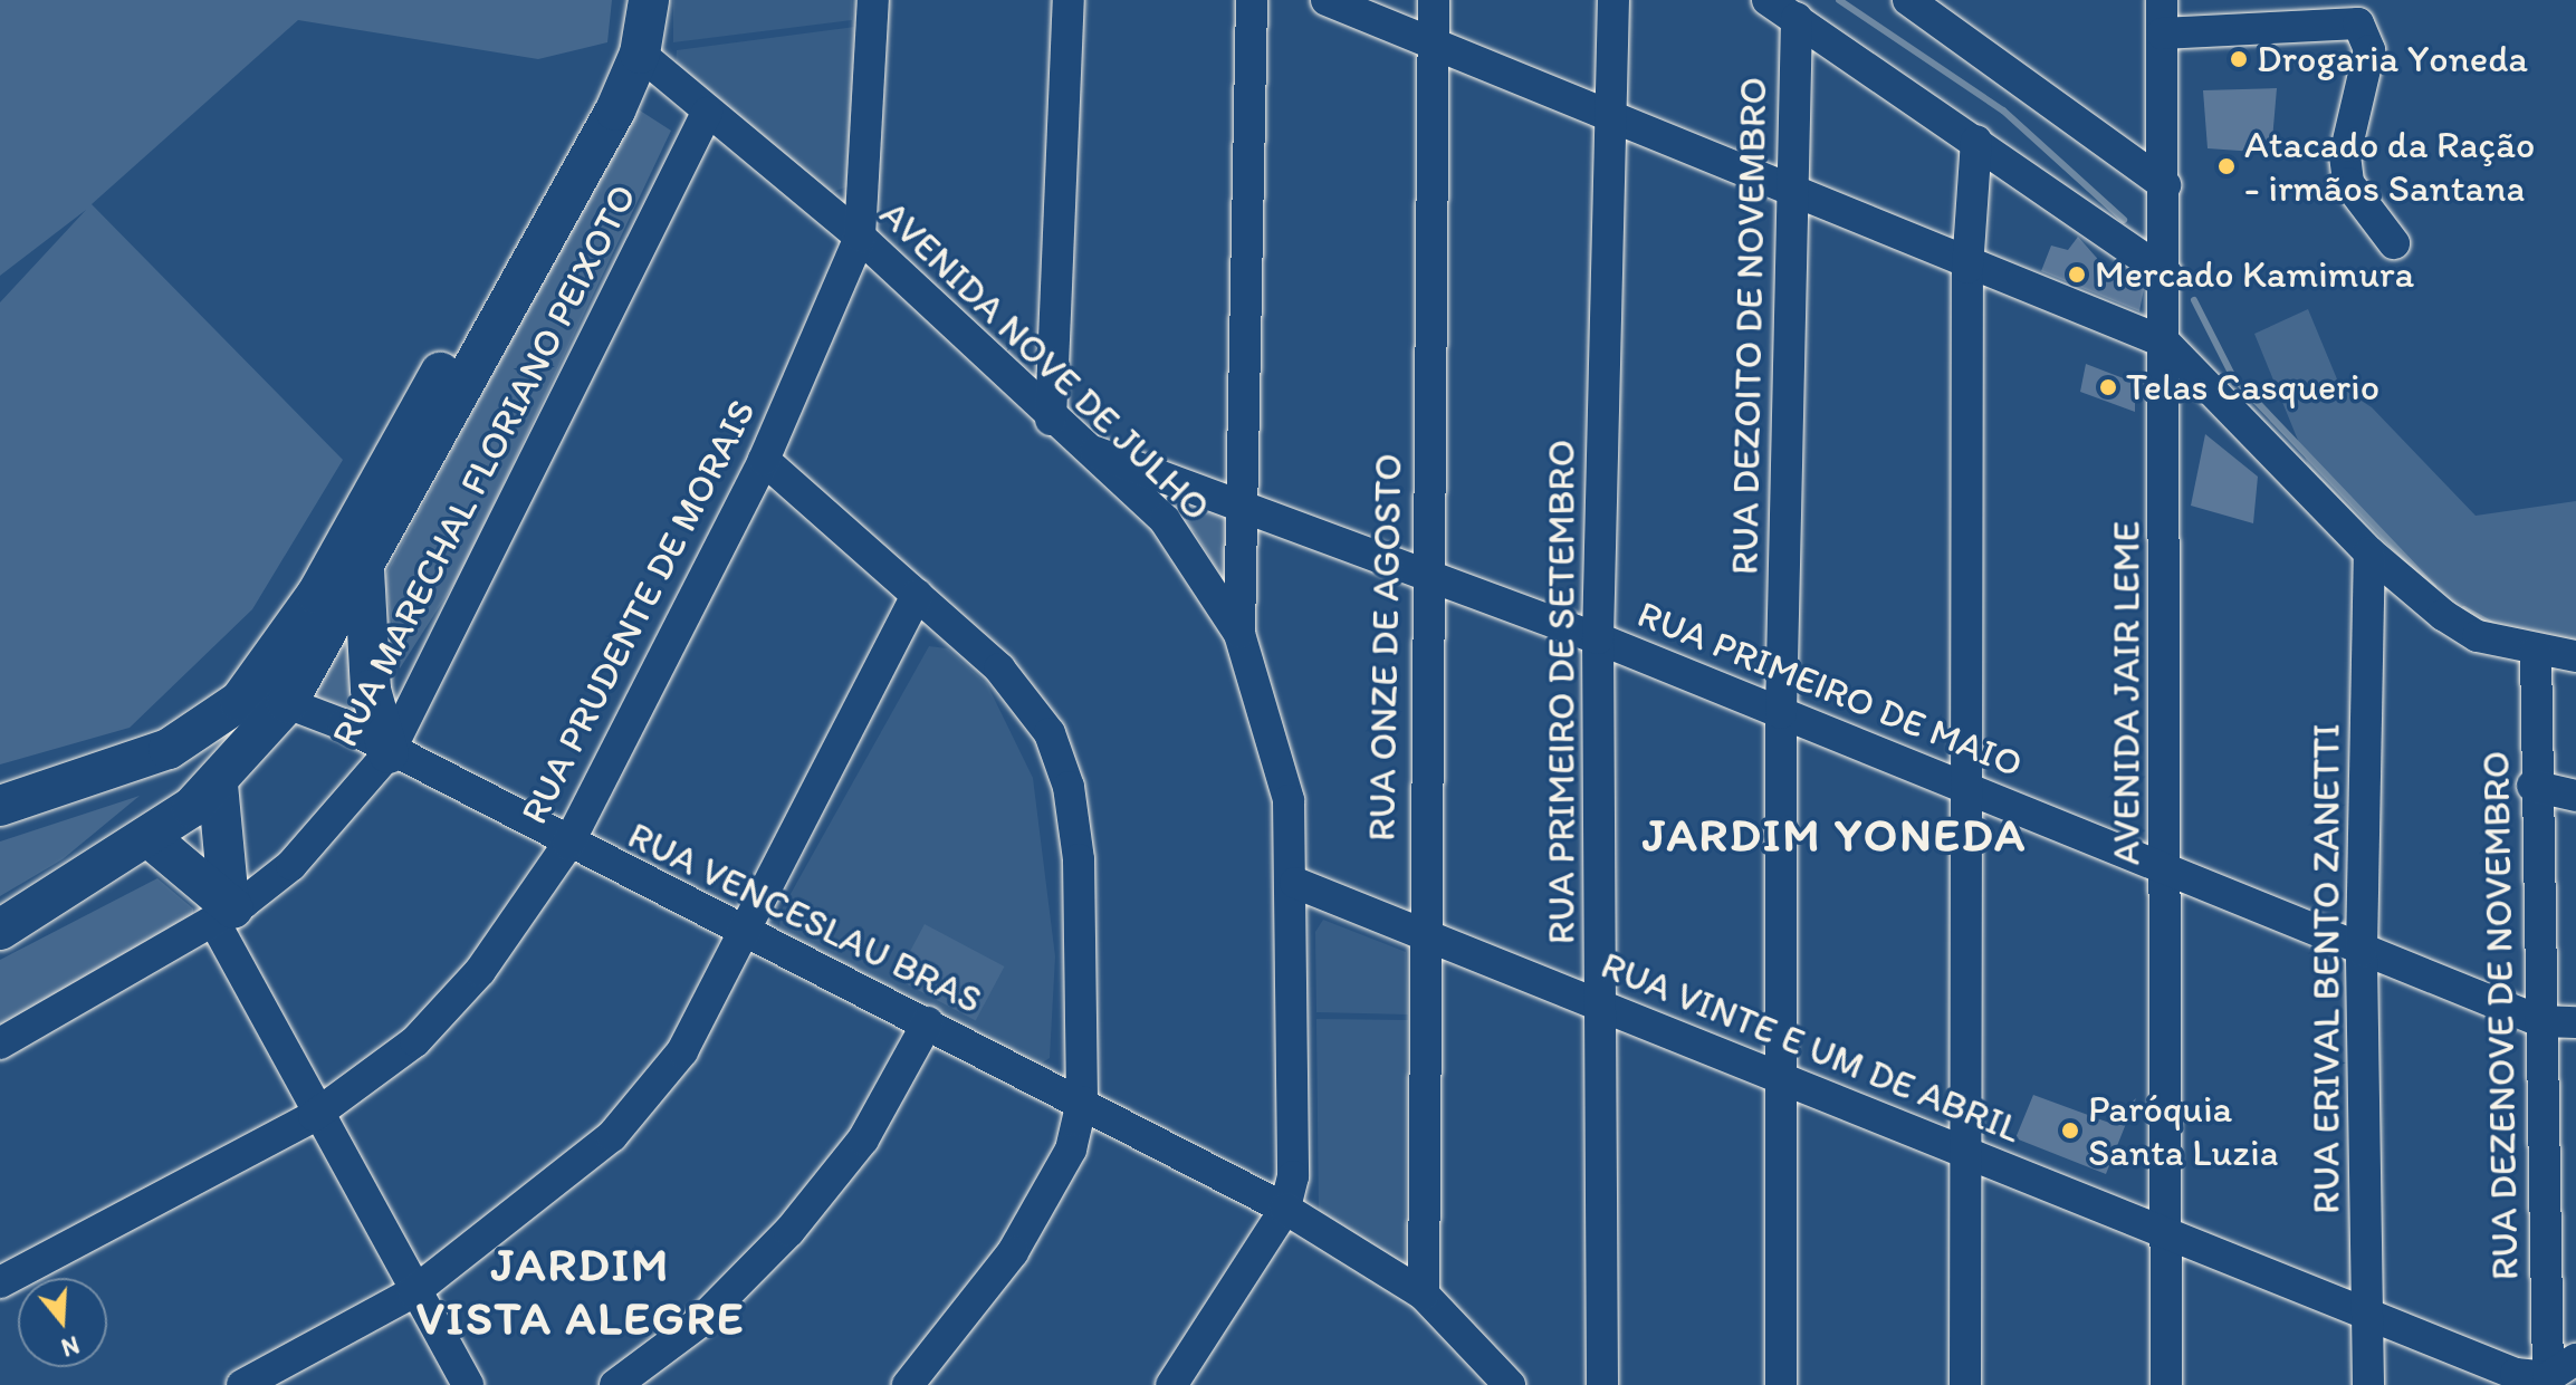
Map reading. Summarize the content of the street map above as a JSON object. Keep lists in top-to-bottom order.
{
  "streets": {
    "street": [
      "RUA DEZOITO DE NOVEMBRO",
      "AVENIDA NOVE DE JULHO",
      "RUA MARECHAL FLORIANO PEIXOTO",
      "RUA PRUDENTE DE MORAIS",
      "RUA ONZE DE AGOSTO",
      "RUA PRIMEIRO DE MAIO",
      "RUA PRIMEIRO DE SETEMBRO",
      "AVENIDA JAIR LEME",
      "RUA VENCESLAU BRAS",
      "RUA ERIVAL BENTO ZANETTI",
      "RUA DEZENOVE DE NOVEMBRO",
      "RUA VINTE E UM DE ABRIL"
    ]
  },
  "crossings": [
    ["RUA DEZOITO DE NOVEMBRO", "RUA PRIMEIRO DE MAIO"],
    ["RUA DEZOITO DE NOVEMBRO", "RUA VINTE E UM DE ABRIL"],
    ["AVENIDA NOVE DE JULHO", "RUA MARECHAL FLORIANO PEIXOTO"],
    ["AVENIDA NOVE DE JULHO", "RUA PRUDENTE DE MORAIS"],
    ["AVENIDA NOVE DE JULHO", "RUA PRIMEIRO DE MAIO"],
    ["AVENIDA NOVE DE JULHO", "RUA VENCESLAU BRAS"],
    ["AVENIDA NOVE DE JULHO", "RUA VINTE E UM DE ABRIL"],
    ["RUA MARECHAL FLORIANO PEIXOTO", "RUA VENCESLAU BRAS"],
    ["RUA PRUDENTE DE MORAIS", "RUA VENCESLAU BRAS"],
    ["RUA ONZE DE AGOSTO", "RUA PRIMEIRO DE MAIO"],
    ["RUA ONZE DE AGOSTO", "RUA VINTE E UM DE ABRIL"],
    ["RUA PRIMEIRO DE MAIO", "RUA PRIMEIRO DE SETEMBRO"],
    ["RUA PRIMEIRO DE MAIO", "AVENIDA JAIR LEME"],
    ["RUA PRIMEIRO DE MAIO", "RUA ERIVAL BENTO ZANETTI"],
    ["RUA PRIMEIRO DE MAIO", "RUA DEZENOVE DE NOVEMBRO"],
    ["RUA PRIMEIRO DE SETEMBRO", "RUA VINTE E UM DE ABRIL"],
    ["AVENIDA JAIR LEME", "RUA VINTE E UM DE ABRIL"],
    ["RUA ERIVAL BENTO ZANETTI", "RUA VINTE E UM DE ABRIL"],
    ["RUA DEZENOVE DE NOVEMBRO", "RUA VINTE E UM DE ABRIL"]
  ],
  "districts": ["JARDIM YONEDA", "JARDIM VISTA ALEGRE"],
  "places": [
    "Drogaria Yoneda",
    "Atacado da Ração - irmãos Santana",
    "Mercado Kamimura",
    "Telas Casquerio",
    "Paróquia Santa Luzia"
  ],
  "north": "bottom"
}
